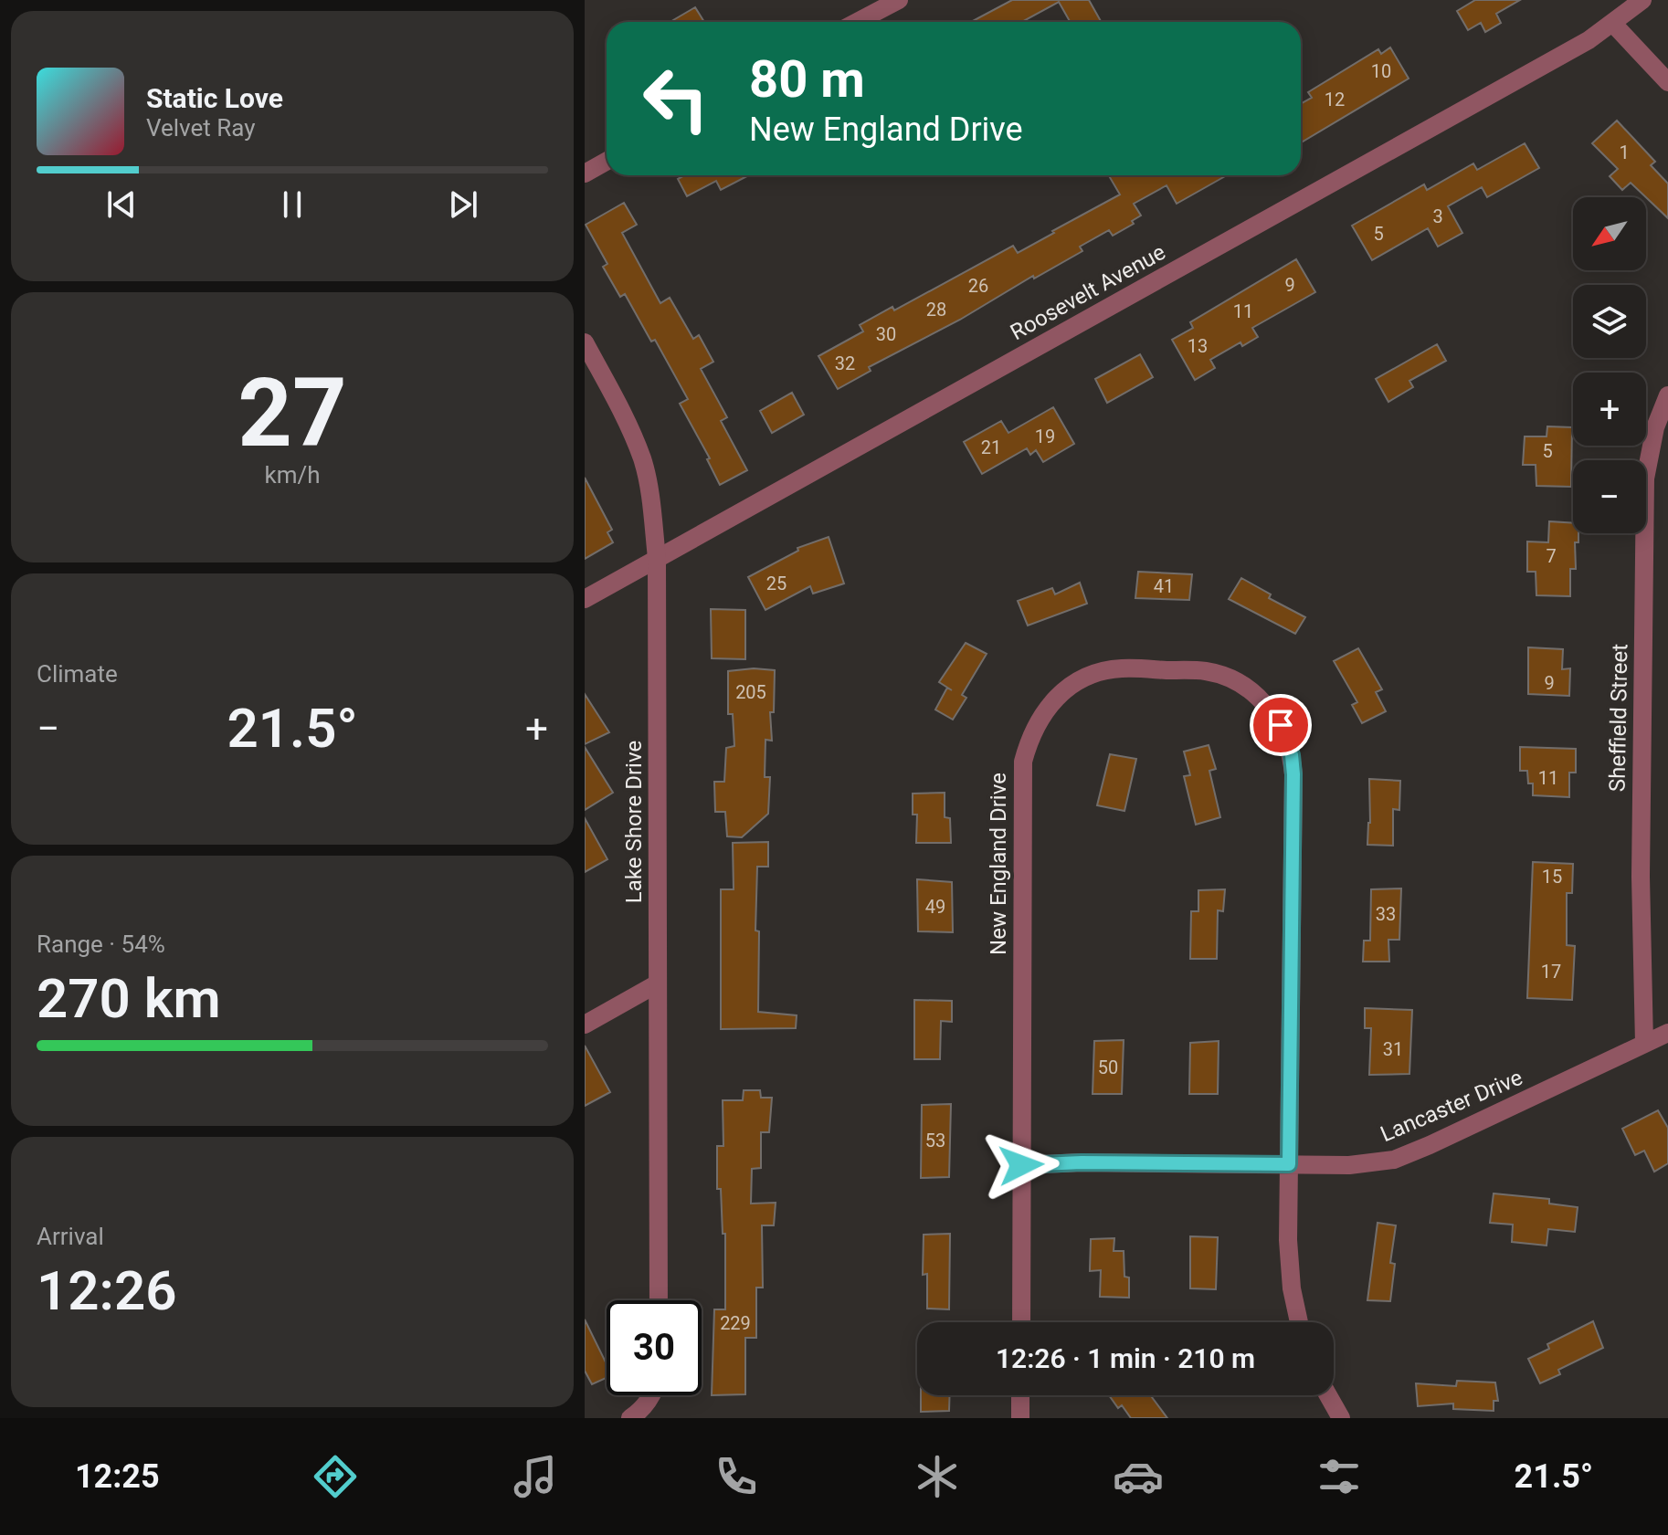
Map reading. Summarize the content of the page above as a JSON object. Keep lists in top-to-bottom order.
{
  "streets": {
    "street": [
      "Roosevelt Avenue",
      "Sheffield Street",
      "Lake Shore Drive",
      "New England Drive",
      "Lancaster Drive"
    ]
  },
  "crossings": [
    ["Roosevelt Avenue", "Lake Shore Drive"],
    ["Sheffield Street", "Lancaster Drive"],
    ["New England Drive", "Lancaster Drive"]
  ],
  "house_numbers": [
    "10",
    "12",
    "1",
    "3",
    "5",
    "9",
    "26",
    "28",
    "11",
    "30",
    "13",
    "32",
    "19",
    "21",
    "5",
    "7",
    "25",
    "41",
    "9",
    "205",
    "11",
    "15",
    "49",
    "33",
    "17",
    "31",
    "50",
    "53",
    "229"
  ],
  "north": "bottom left",
  "page": {
    "turn": ["80 m", "New England Drive"],
    "song": ["Static Love", "Velvet Ray"],
    "map_buttons": ["+", "−"],
    "tile": [
      ["27", "km/h"],
      "Climate",
      ["Range · 54%", "270 km"],
      ["Arrival", "12:26"]
    ],
    "heat": ["−", "21.5°", "+"],
    "limit": "30",
    "trip": "12:26 · 1 min · 210 m",
    "tabs": ["12:25", "21.5°"]
  }
}
